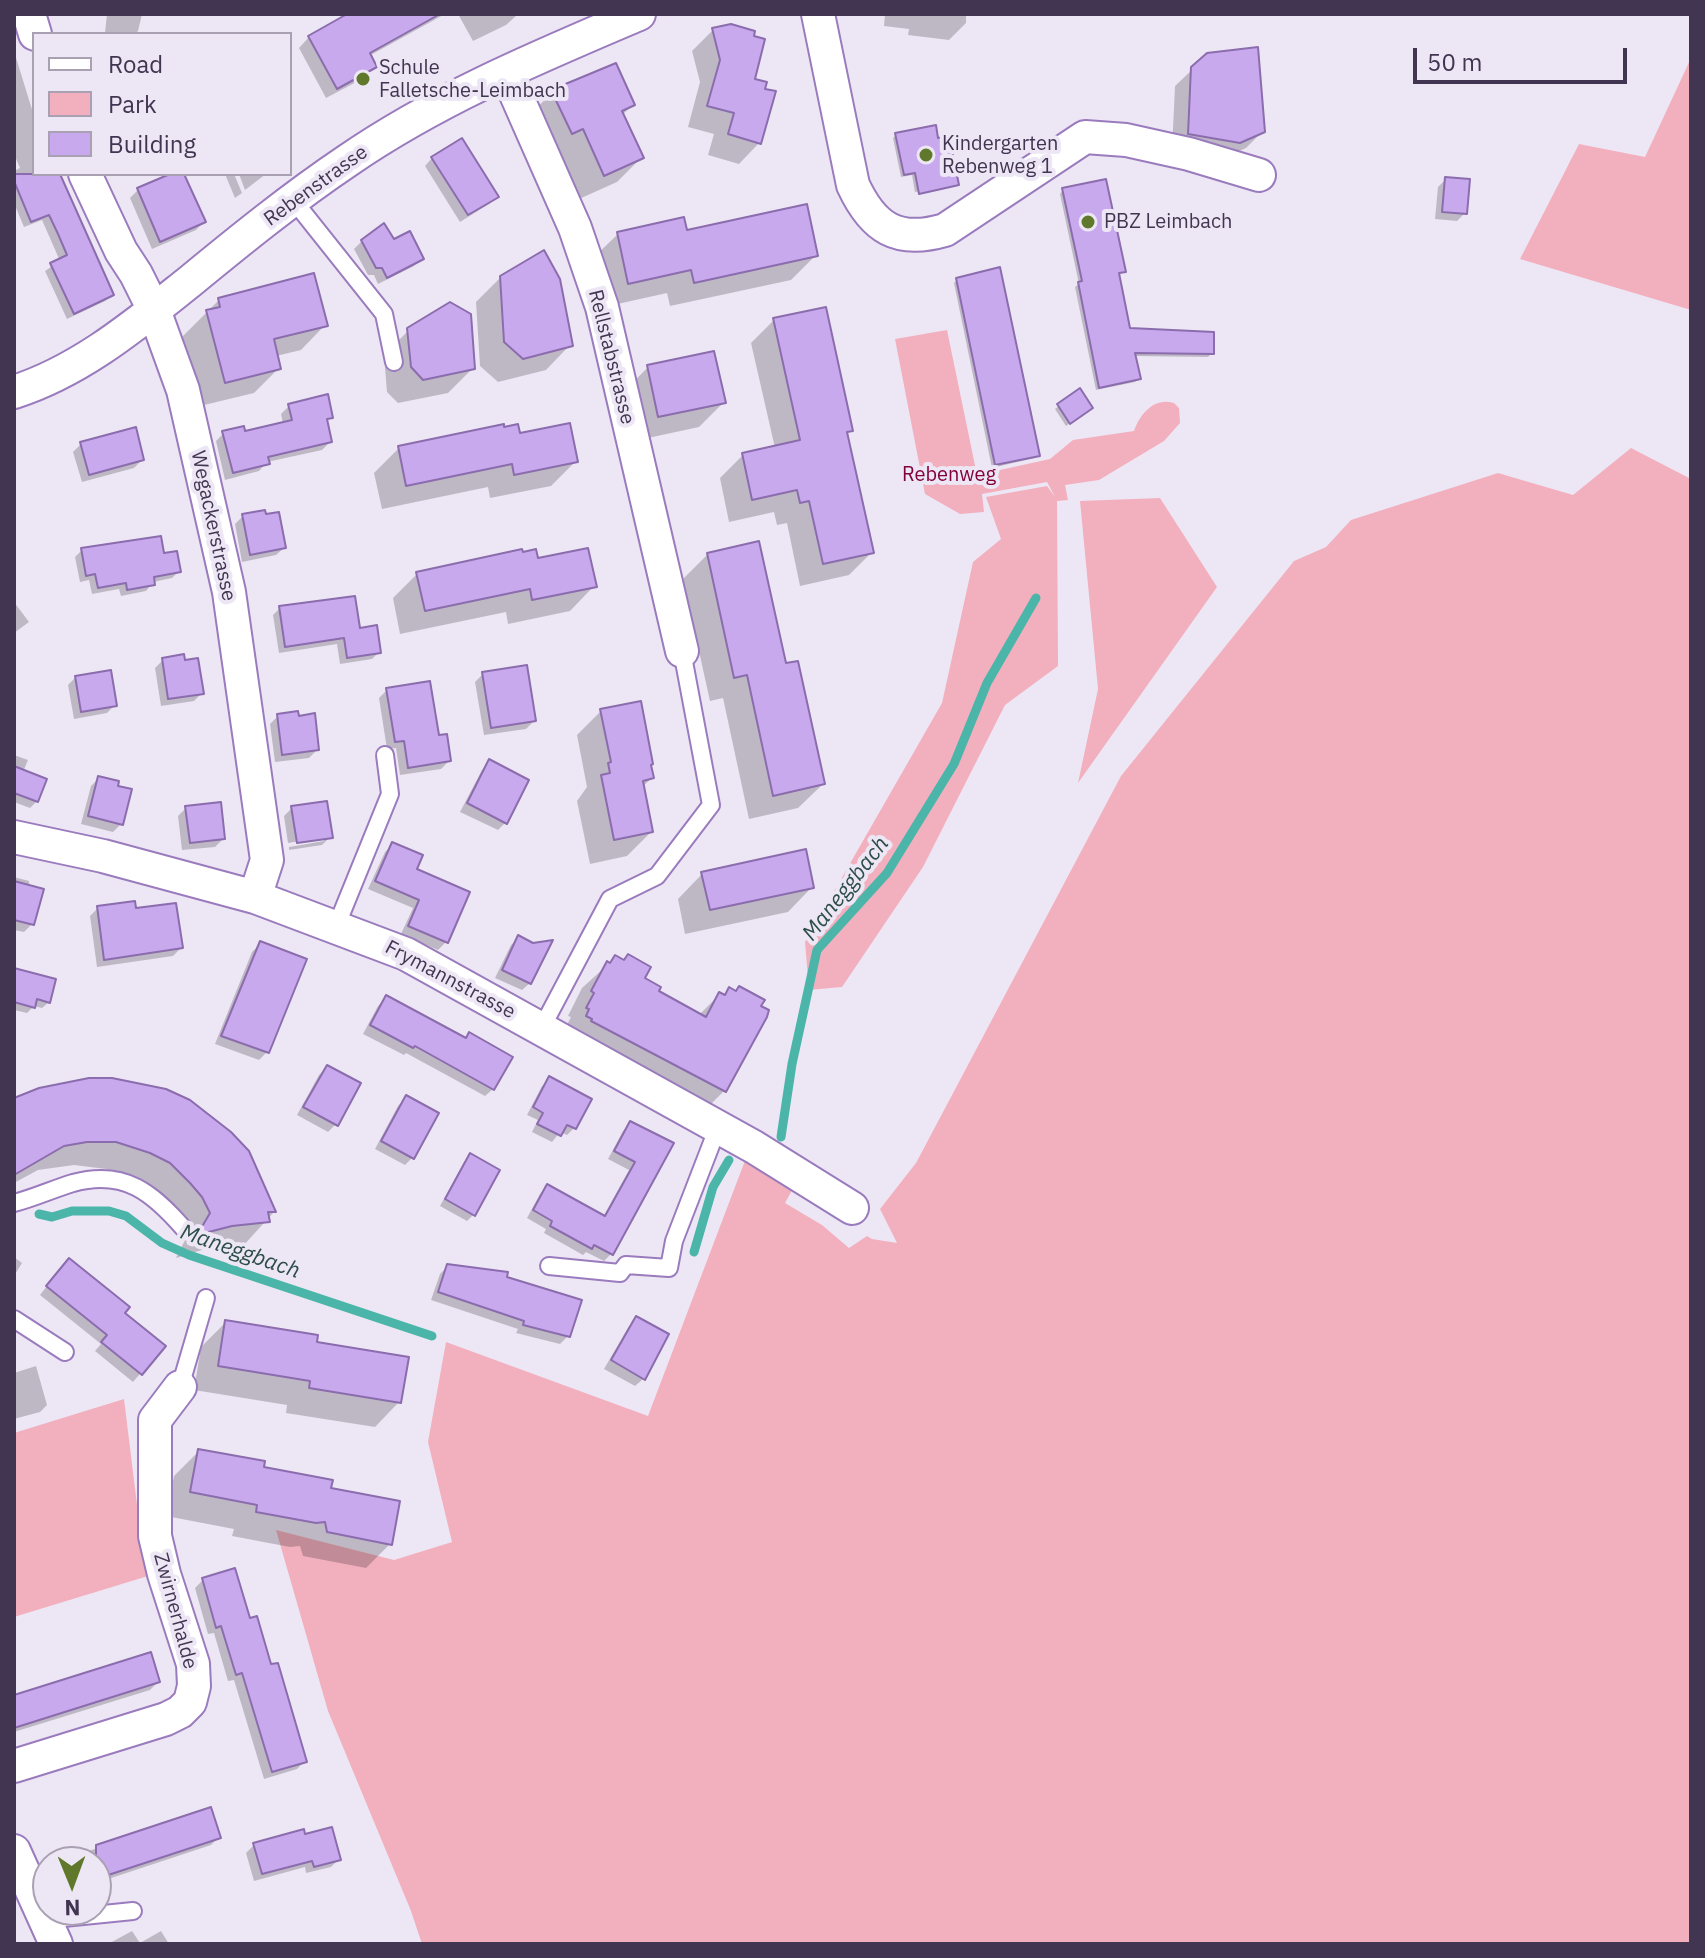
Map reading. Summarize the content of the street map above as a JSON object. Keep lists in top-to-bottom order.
{
  "streets": {
    "street": [
      "Rebenstrasse",
      "Rellstabstrasse",
      "Wegackerstrasse",
      "Frymannstrasse",
      "Zwirnerhalde"
    ]
  },
  "crossings": [
    ["Rebenstrasse", "Rellstabstrasse"],
    ["Rebenstrasse", "Wegackerstrasse"],
    ["Wegackerstrasse", "Frymannstrasse"]
  ],
  "water": ["Maneggbach"],
  "parks": ["Rebenweg"],
  "places": ["Schule Falletsche-Leimbach", "Kindergarten Rebenweg 1", "PBZ Leimbach"],
  "legend": ["Road", "Park", "Building"],
  "scale_bar": "50 m",
  "north": "bottom"
}
